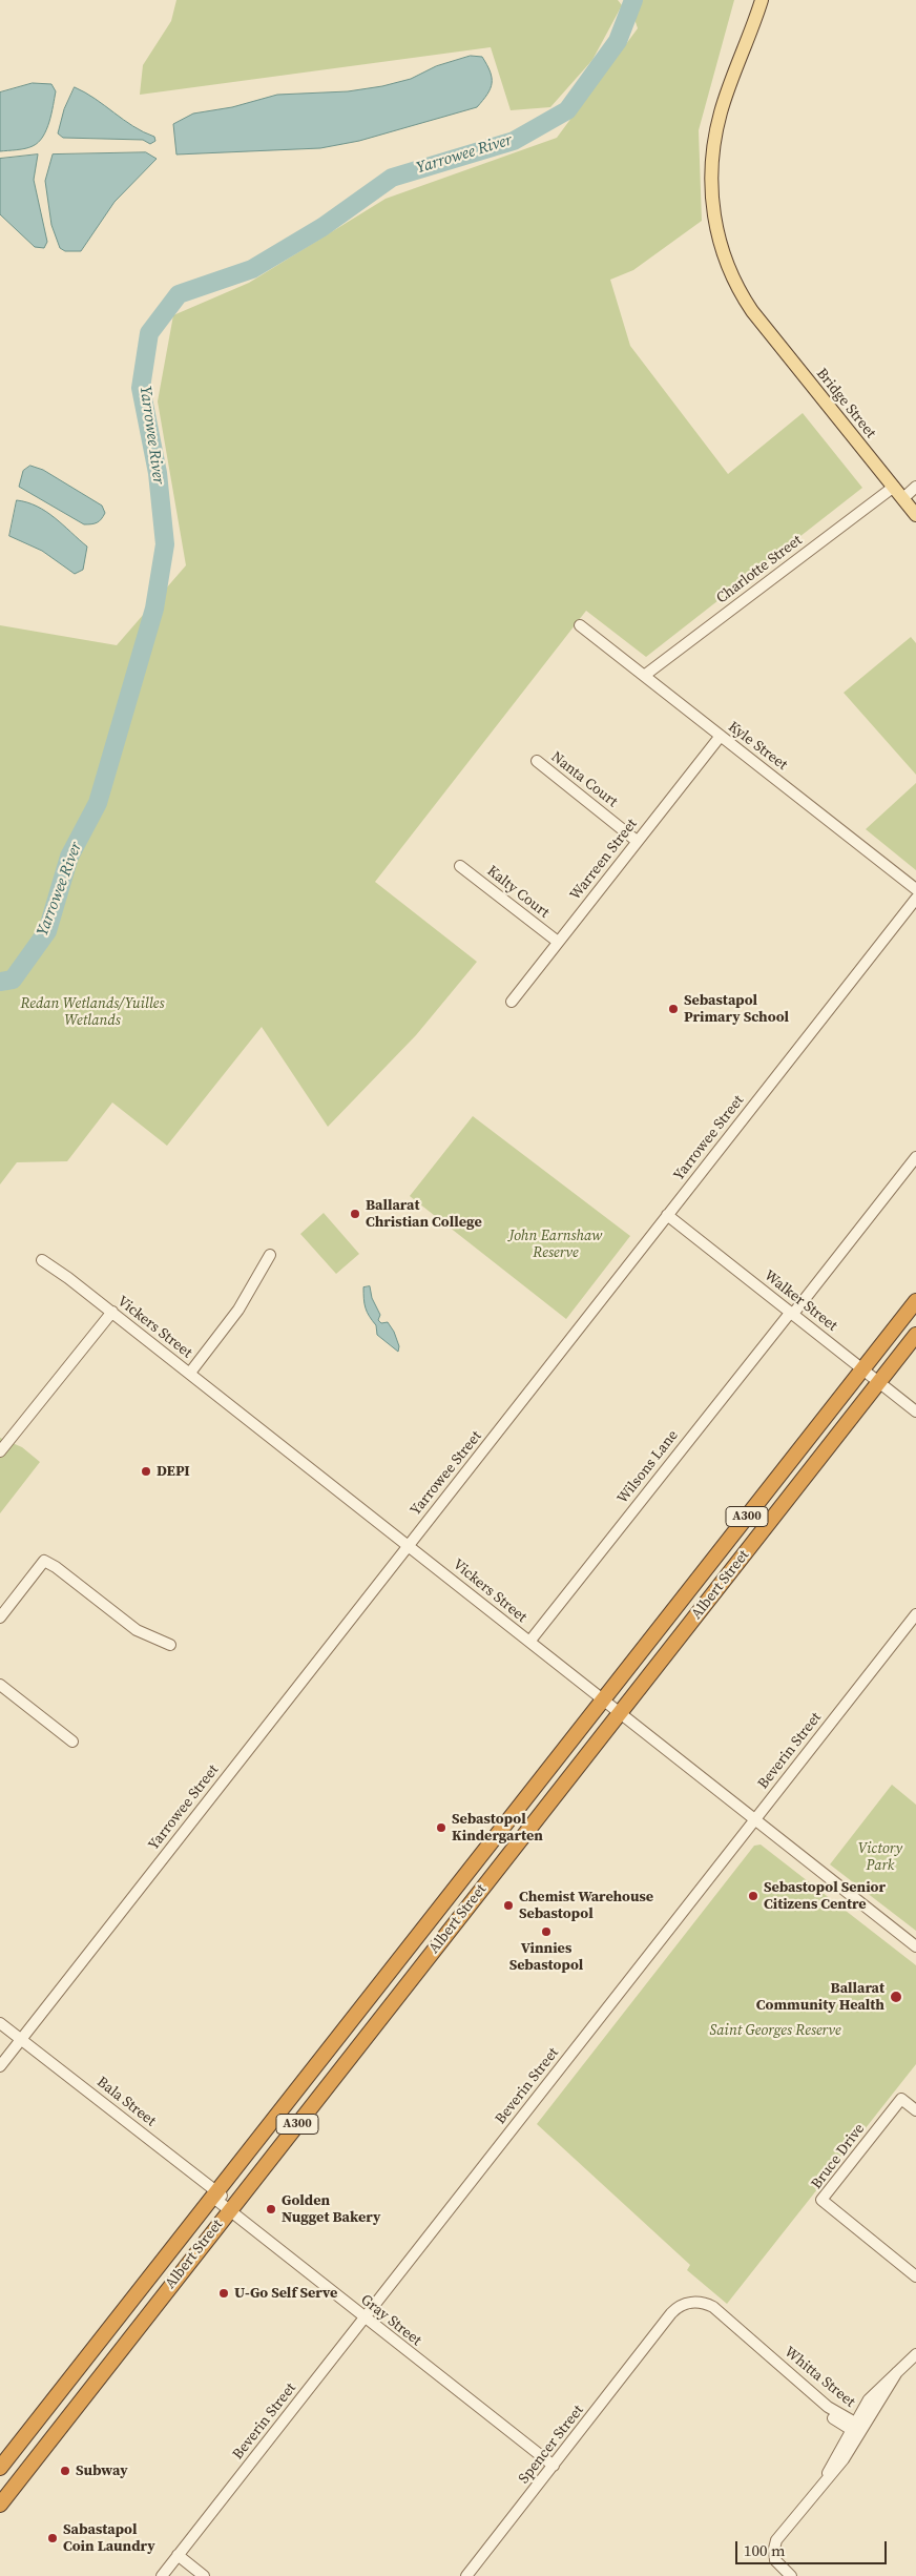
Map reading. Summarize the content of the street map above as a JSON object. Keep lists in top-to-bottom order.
{
  "streets": {
    "highway": ["A300", "Albert Street"],
    "main road": ["Bridge Street"],
    "street": [
      "Charlotte Street",
      "Kyle Street",
      "Nanta Court",
      "Warreen Street",
      "Kalty Court",
      "Yarrowee Street",
      "Walker Street",
      "Vickers Street",
      "Wilsons Lane",
      "Beverin Street",
      "Bala Street",
      "Bruce Drive",
      "Gray Street",
      "Whitta Street",
      "Spencer Street"
    ]
  },
  "crossings": [
    ["Bridge Street", "Charlotte Street"],
    ["Charlotte Street", "Kyle Street"],
    ["Kyle Street", "Warreen Street"],
    ["Nanta Court", "Warreen Street"],
    ["Warreen Street", "Kalty Court"],
    ["Yarrowee Street", "Walker Street"],
    ["Yarrowee Street", "Vickers Street"],
    ["Yarrowee Street", "Bala Street"],
    ["Walker Street", "Wilsons Lane"],
    ["Walker Street", "Albert Street"],
    ["Vickers Street", "Wilsons Lane"],
    ["Vickers Street", "Albert Street"],
    ["Vickers Street", "Beverin Street"],
    ["Albert Street", "Bala Street"],
    ["Albert Street", "Gray Street"],
    ["Beverin Street", "Gray Street"],
    ["Bala Street", "Gray Street"],
    ["Gray Street", "Spencer Street"],
    ["Whitta Street", "Spencer Street"]
  ],
  "water": ["Yarrowee River"],
  "parks": [
    "Redan Wetlands/Yuilles Wetlands",
    "John Earnshaw Reserve",
    "Victory Park",
    "Saint Georges Reserve"
  ],
  "places": [
    "Sebastapol Primary School",
    "Ballarat Christian College",
    "DEPI",
    "Sebastopol Kindergarten",
    "Sebastopol Senior Citizens Centre",
    "Chemist Warehouse Sebastopol",
    "Vinnies Sebastopol",
    "Ballarat Community Health",
    "Golden Nugget Bakery",
    "U-Go Self Serve",
    "Subway",
    "Sabastapol Coin Laundry"
  ],
  "scale_bar": "100 m"
}
